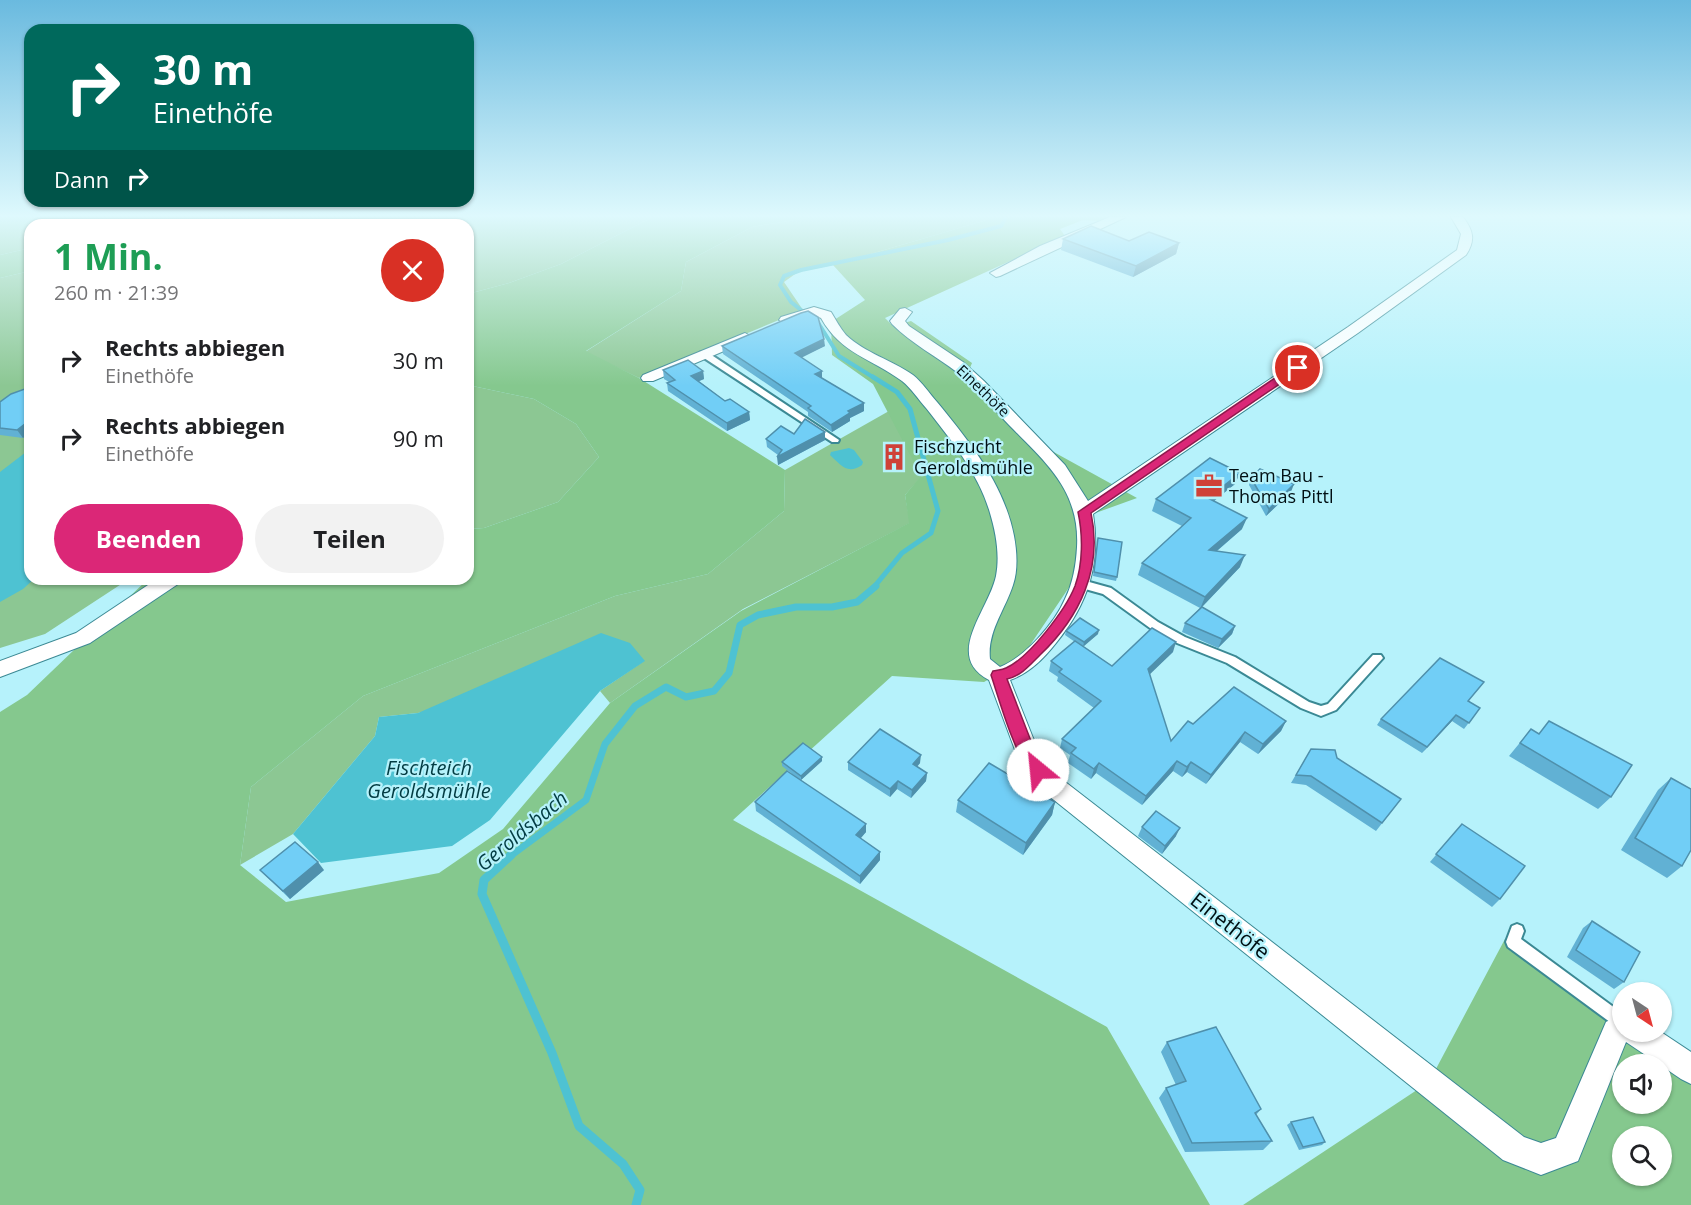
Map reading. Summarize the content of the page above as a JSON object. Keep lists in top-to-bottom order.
{
  "streets": {
    "street": ["Einethöfe"]
  },
  "water": ["Fischteich Geroldsmühle", "Geroldsbach"],
  "places": {
    "building": ["Fischzucht Geroldsmühle"],
    "office": ["Team Bau - Thomas Pittl"]
  },
  "north": "bottom right",
  "page": {
    "turn": ["30 m", "Einethöfe"],
    "then": "Dann",
    "heading": ["1 Min.", "260 m · 21:39"],
    "list": [
      {
        "name": "Rechts abbiegen",
        "note": "Einethöfe",
        "value": "30 m"
      },
      {
        "name": "Rechts abbiegen",
        "note": "Einethöfe",
        "value": "90 m"
      }
    ],
    "buttons": ["Beenden", "Teilen"]
  }
}
